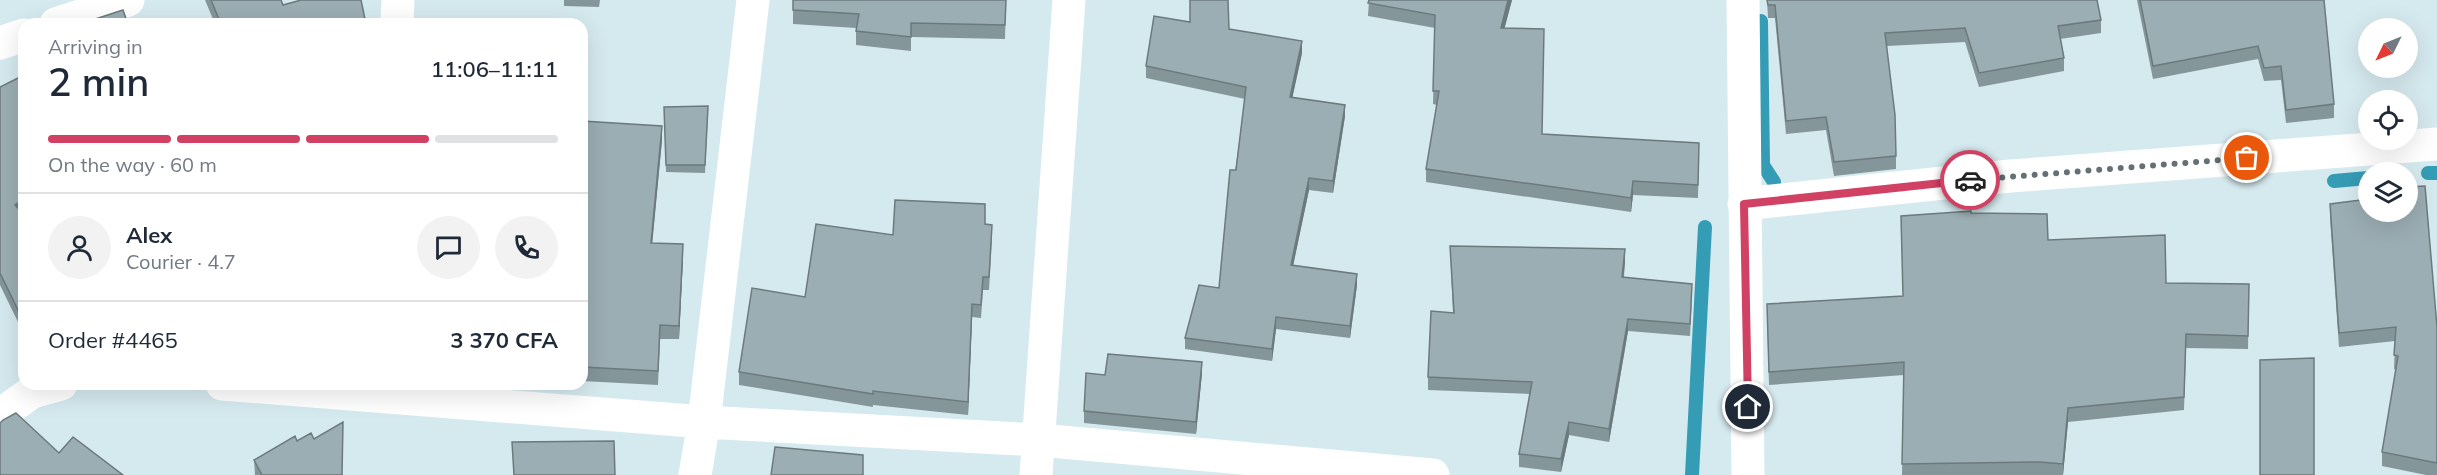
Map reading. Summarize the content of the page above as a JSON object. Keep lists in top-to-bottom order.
{
  "north": "bottom left",
  "page": {
    "heading": ["2 min", "Arriving in", "11:06–11:11"],
    "panel": [
      "Alex",
      "Courier · 4.7",
      "Order #4465",
      "3 370 CFA"
    ],
    "bar": "On the way · 60 m"
  }
}
